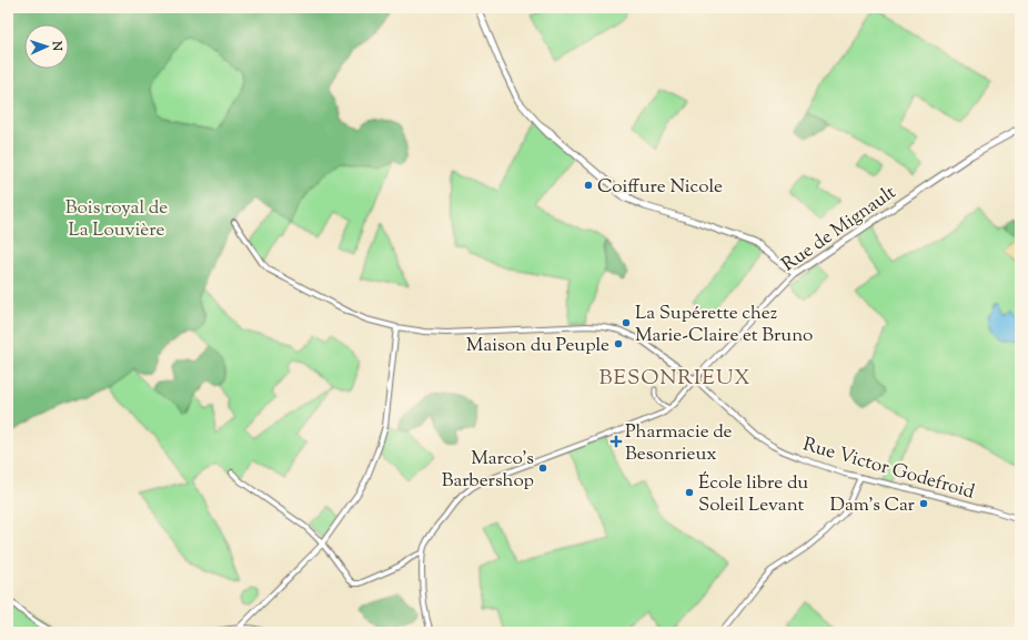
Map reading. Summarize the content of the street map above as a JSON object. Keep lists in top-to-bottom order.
{
  "streets": {
    "street": ["Rue de Mignault", "Rue Victor Godefroid"]
  },
  "crossings": [
    ["Rue de Mignault", "Rue Victor Godefroid"]
  ],
  "districts": ["BESONRIEUX"],
  "parks": ["Bois royal de La Louvière"],
  "places": {
    "other": [
      "Coiffure Nicole",
      "La Supérette chez Marie-Claire et Bruno",
      "Maison du Peuple",
      "Marco's Barbershop",
      "École libre du Soleil Levant",
      "Dam's Car"
    ],
    "health": ["Pharmacie de Besonrieux"]
  },
  "north": "right"
}
